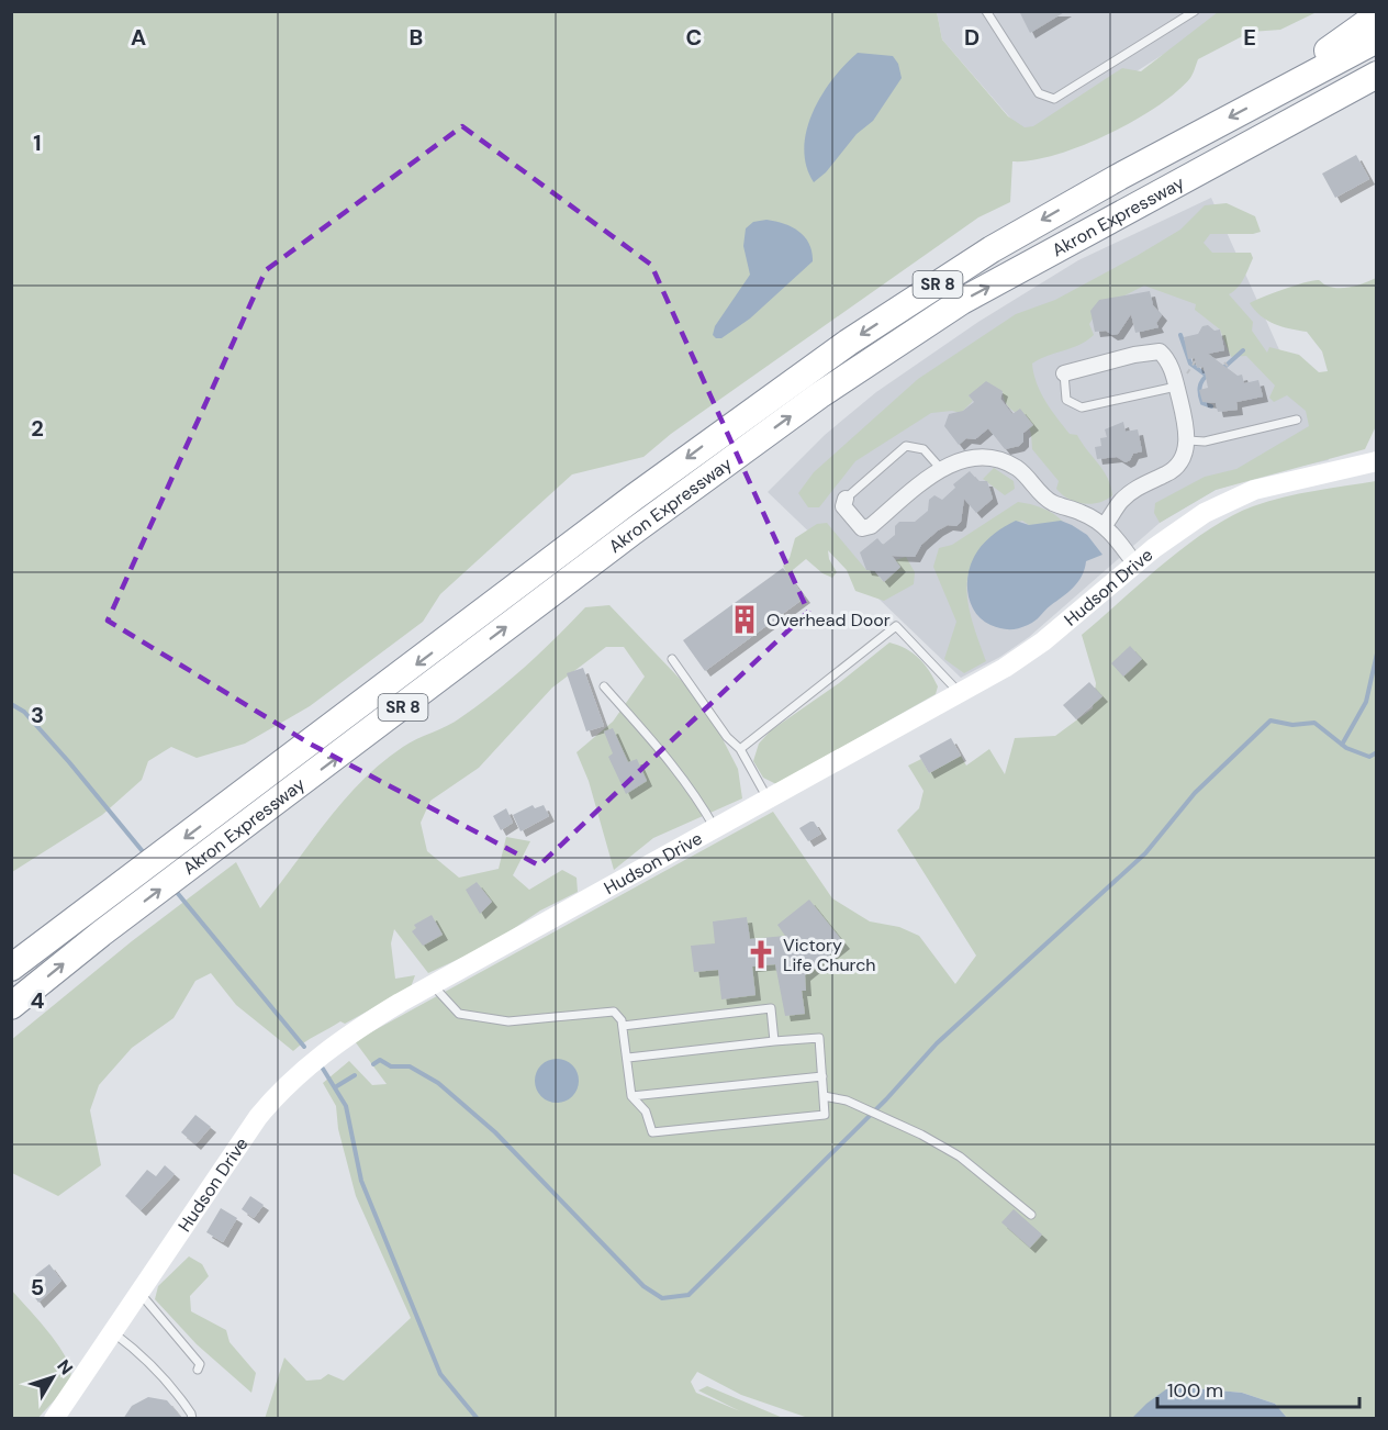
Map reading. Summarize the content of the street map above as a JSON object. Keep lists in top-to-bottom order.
{
  "streets": {
    "highway": ["Akron Expressway", "SR 8"],
    "street": ["Hudson Drive"]
  },
  "places": {
    "building": ["Overhead Door"],
    "church": ["Victory Life Church"]
  },
  "scale_bar": "100 m",
  "north": "top right",
  "grid": {
    "columns": [
      "A",
      "B",
      "C",
      "D",
      "E"
    ],
    "rows": [
      "1",
      "2",
      "3",
      "4",
      "5"
    ]
  }
}
